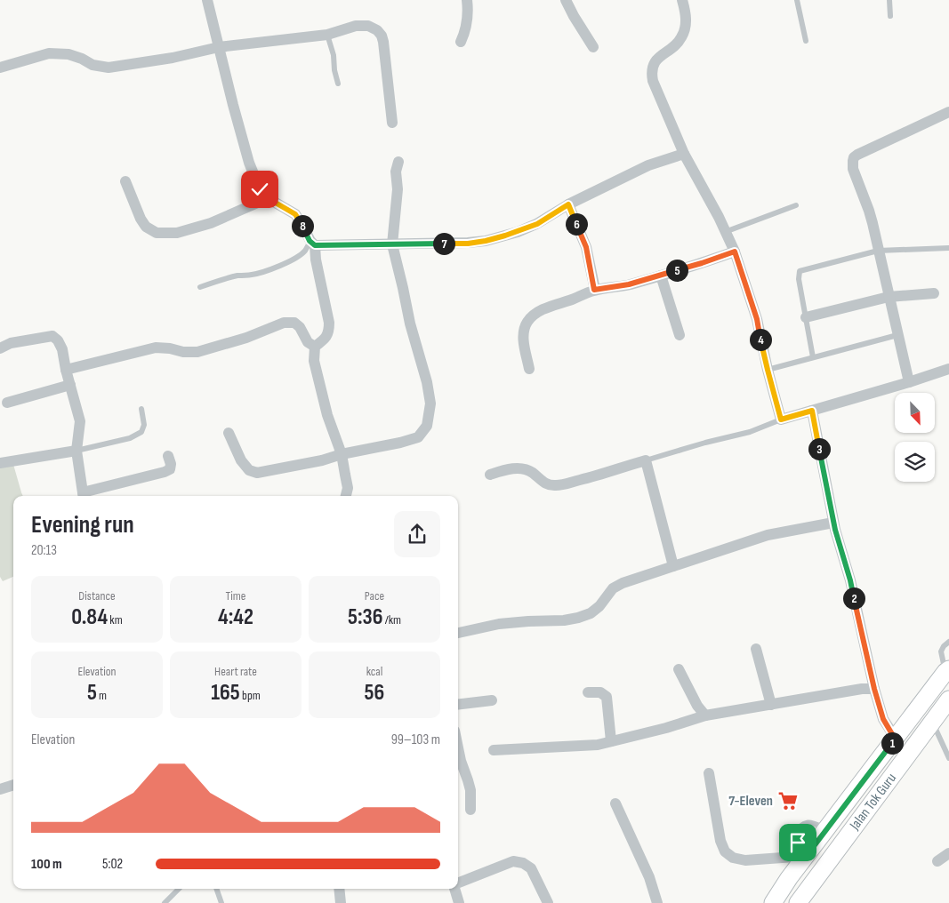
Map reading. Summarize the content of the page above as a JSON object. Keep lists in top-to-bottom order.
{
  "streets": {
    "main road": ["Jalan Tok Guru"]
  },
  "places": {
    "supermarket": ["7-Eleven"]
  },
  "north": "bottom right",
  "page": {
    "pins": [
      "6",
      "8",
      "7",
      "5",
      "4",
      "3",
      "2",
      "1"
    ],
    "heading": ["Evening run", "20:13"],
    "stats": [
      ["Distance", "0.84 km"],
      ["Time", "4:42"],
      ["Pace", "5:36 /km"],
      ["Elevation", "5 m"],
      ["Heart rate", "165 bpm"],
      ["kcal", "56"]
    ],
    "chart": ["Elevation", "99–103 m"],
    "list": [
      {
        "name": "100 m",
        "note": "5:02"
      }
    ]
  }
}
